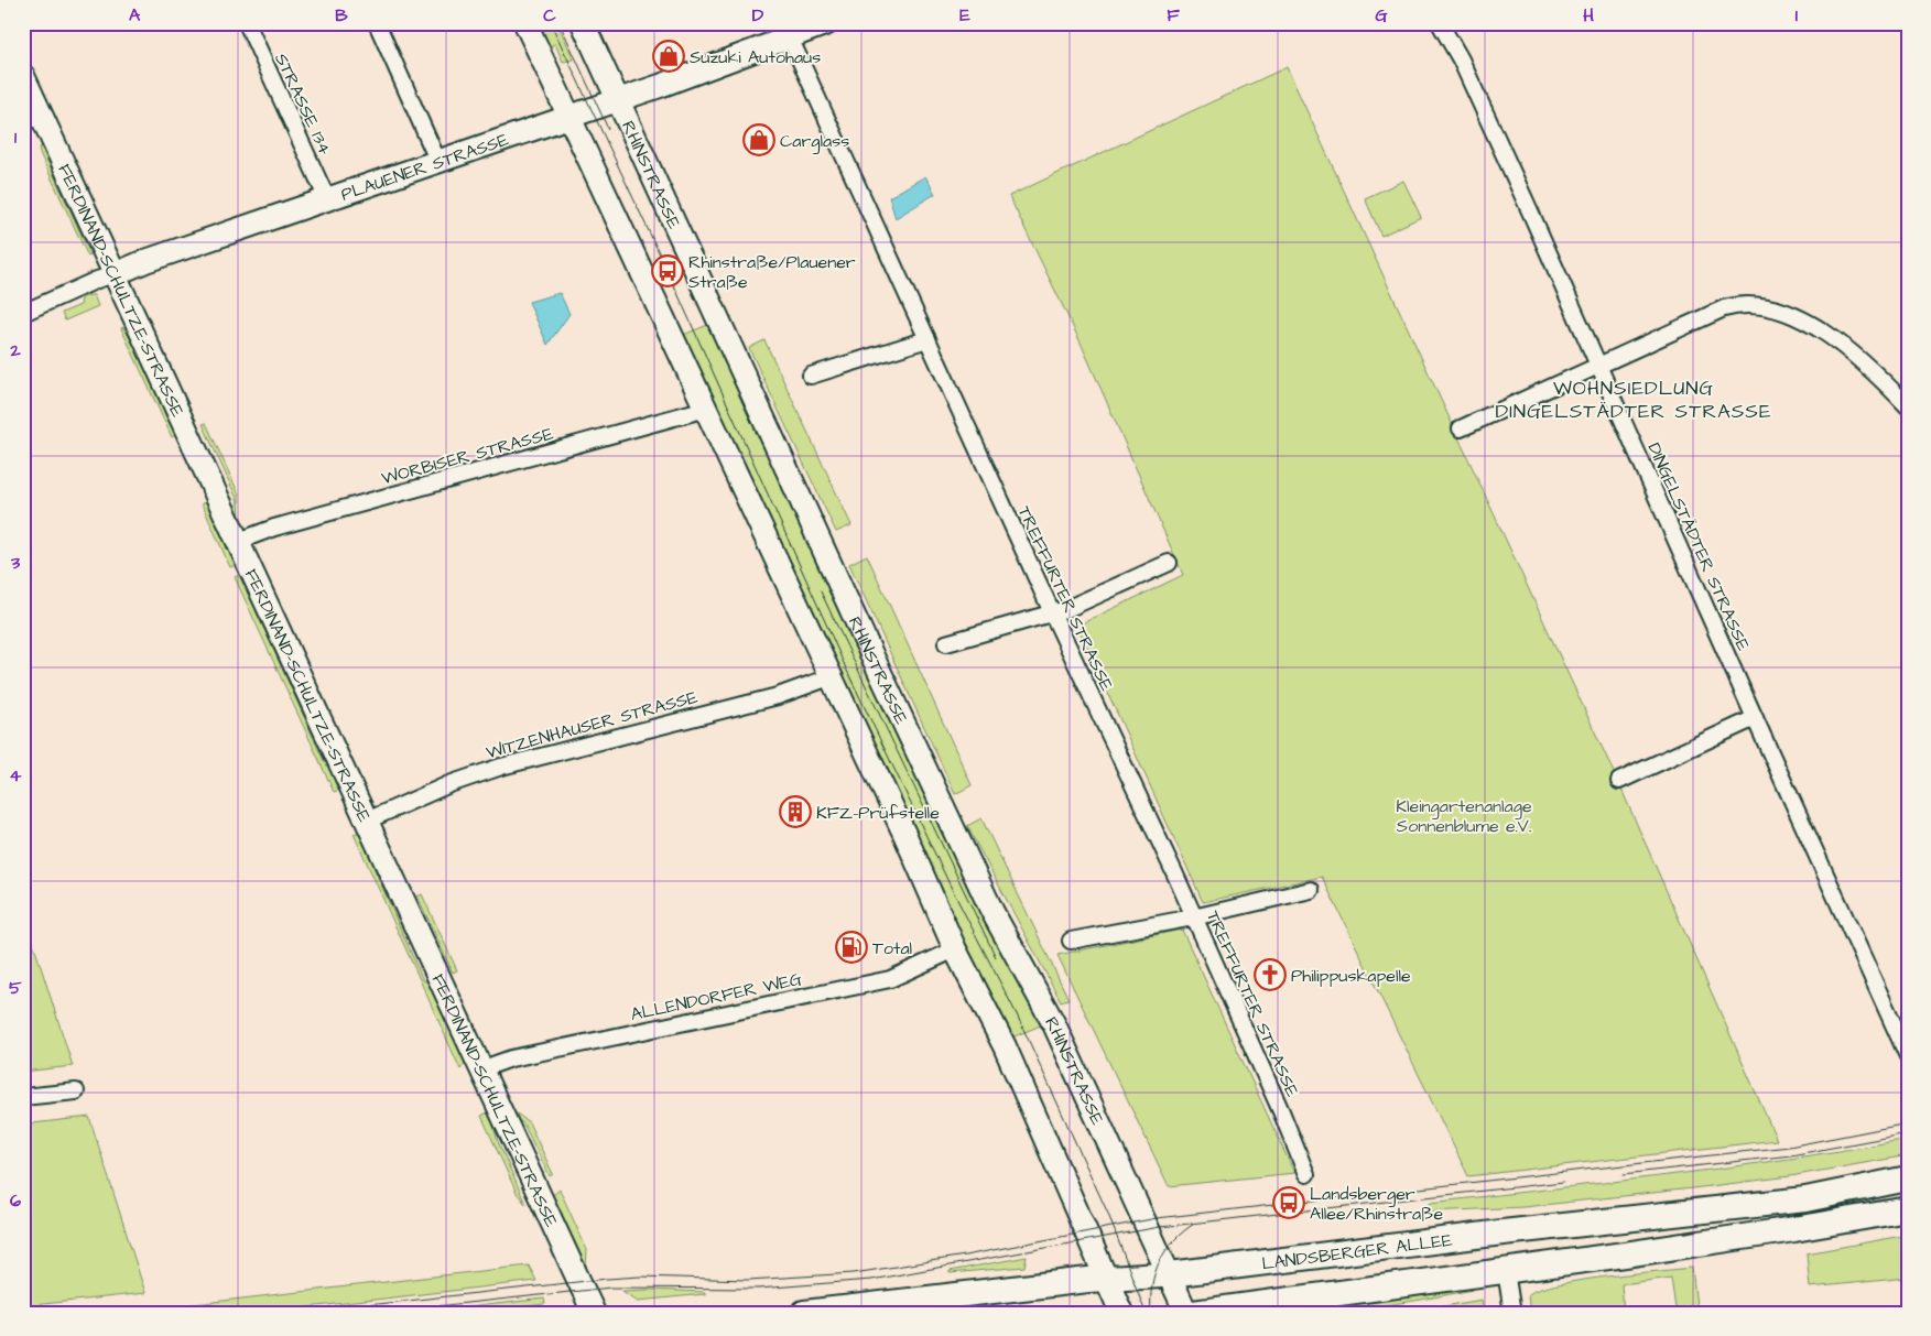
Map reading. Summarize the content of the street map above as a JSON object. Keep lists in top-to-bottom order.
{
  "streets": {
    "main road": [
      "PLAUENER STRASSE",
      "RHINSTRASSE",
      "FERDINAND-SCHULTZE-STRASSE",
      "LANDSBERGER ALLEE"
    ],
    "street": [
      "STRASSE 134",
      "WORBISER STRASSE",
      "DINGELSTÄDTER STRASSE",
      "TREFFURTER STRASSE",
      "WITZENHAUSER STRASSE",
      "ALLENDORFER WEG"
    ]
  },
  "crossings": [
    ["STRASSE 134", "PLAUENER STRASSE"],
    ["PLAUENER STRASSE", "RHINSTRASSE"],
    ["PLAUENER STRASSE", "FERDINAND-SCHULTZE-STRASSE"],
    ["PLAUENER STRASSE", "TREFFURTER STRASSE"],
    ["RHINSTRASSE", "LANDSBERGER ALLEE"],
    ["FERDINAND-SCHULTZE-STRASSE", "WORBISER STRASSE"],
    ["FERDINAND-SCHULTZE-STRASSE", "WITZENHAUSER STRASSE"],
    ["FERDINAND-SCHULTZE-STRASSE", "ALLENDORFER WEG"]
  ],
  "districts": ["WOHNSIEDLUNG DINGELSTÄDTER STRASSE"],
  "parks": ["Kleingartenanlage Sonnenblume e.V."],
  "places": {
    "shop": ["Suzuki Autohaus", "Carglass"],
    "bus stop": ["Rhinstraße/Plauener Straße", "Landsberger Allee/Rhinstraße"],
    "building": ["KFZ-Prüfstelle"],
    "fuel station": ["Total"],
    "church": ["Philippuskapelle"]
  },
  "grid": {
    "columns": [
      "A",
      "B",
      "C",
      "D",
      "E",
      "F",
      "G",
      "H",
      "I"
    ],
    "rows": [
      "1",
      "2",
      "3",
      "4",
      "5",
      "6"
    ]
  }
}
